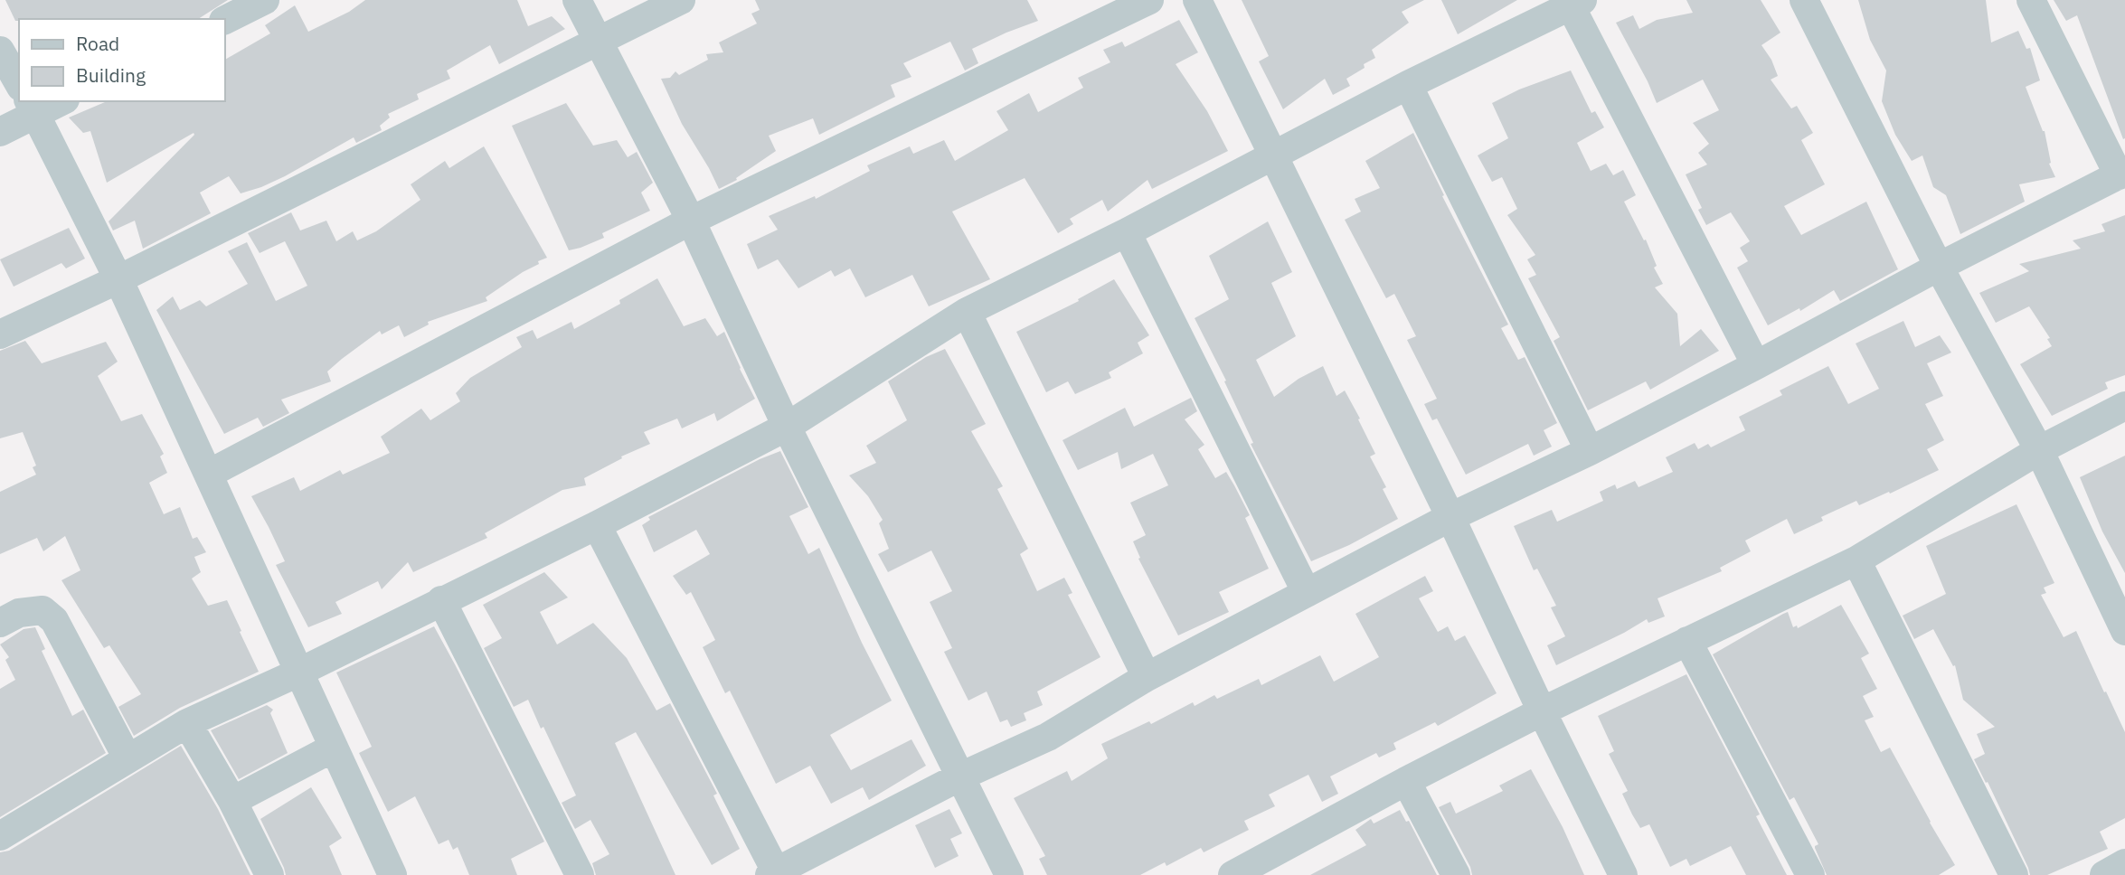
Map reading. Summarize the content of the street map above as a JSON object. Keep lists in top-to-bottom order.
{
  "legend": ["Road", "Building"]
}
